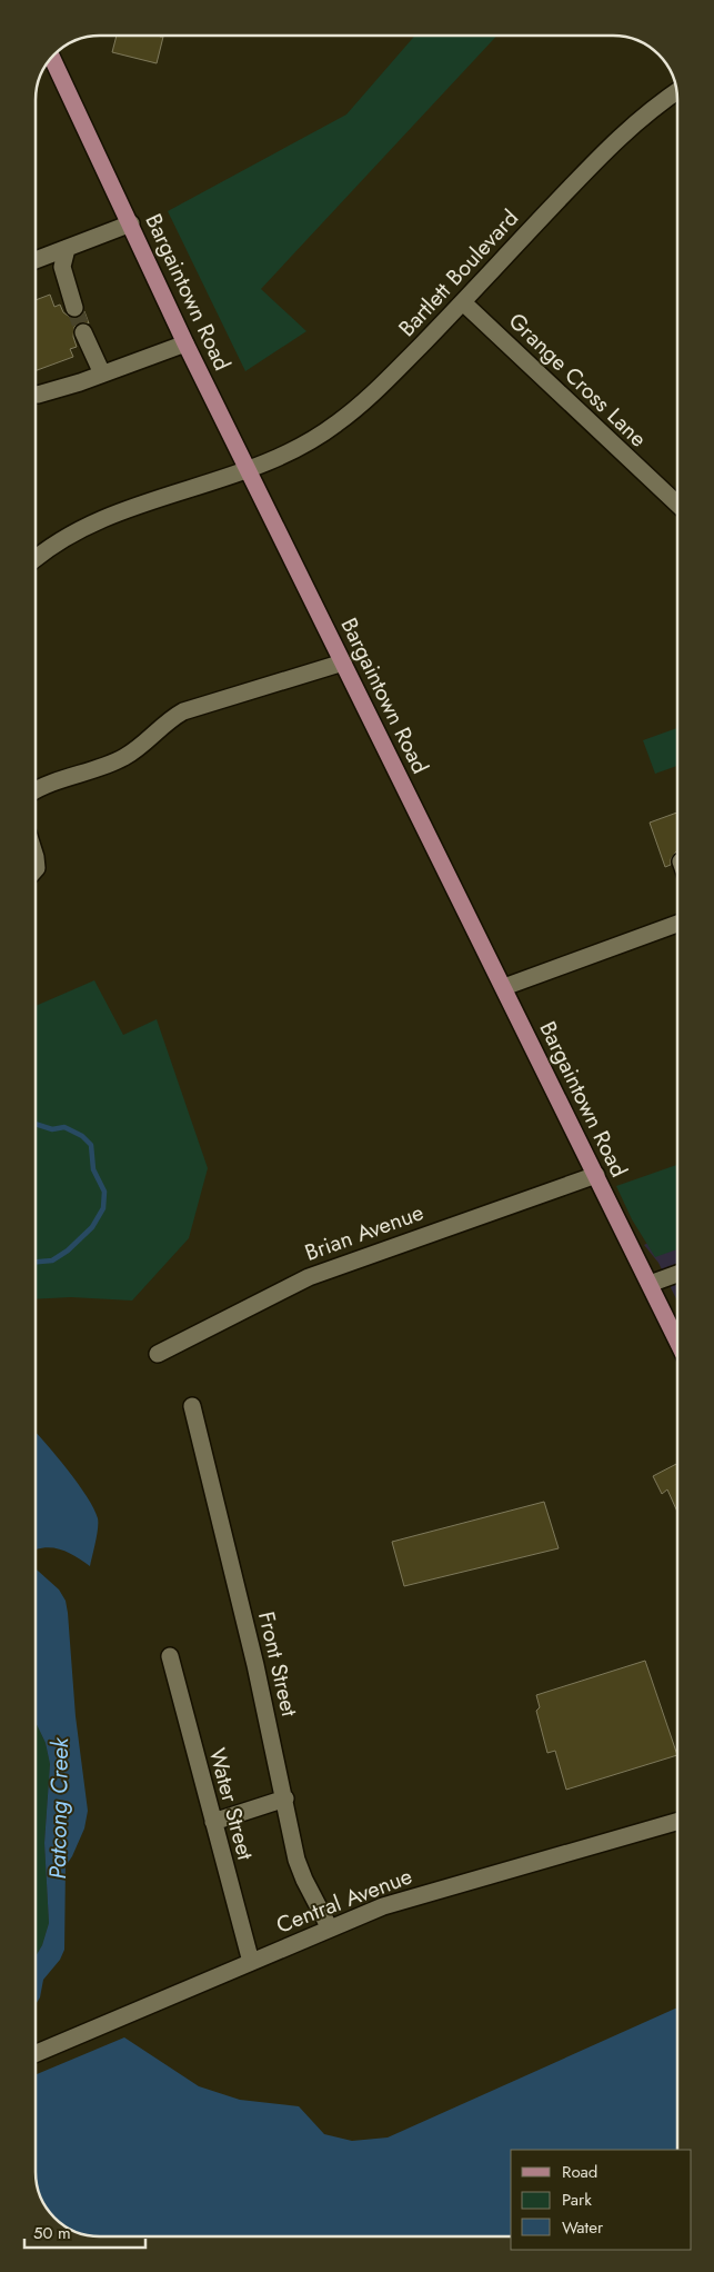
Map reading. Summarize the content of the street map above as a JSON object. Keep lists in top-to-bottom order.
{
  "streets": {
    "main road": ["Bargaintown Road"],
    "street": [
      "Bartlett Boulevard",
      "Grange Cross Lane",
      "Brian Avenue",
      "Front Street",
      "Water Street",
      "Central Avenue"
    ]
  },
  "crossings": [
    ["Bartlett Boulevard", "Bargaintown Road"],
    ["Bartlett Boulevard", "Grange Cross Lane"],
    ["Bargaintown Road", "Brian Avenue"],
    ["Front Street", "Central Avenue"],
    ["Water Street", "Central Avenue"]
  ],
  "water": ["Patcong Creek"],
  "legend": ["Road", "Park", "Water"],
  "scale_bar": "50 m"
}
